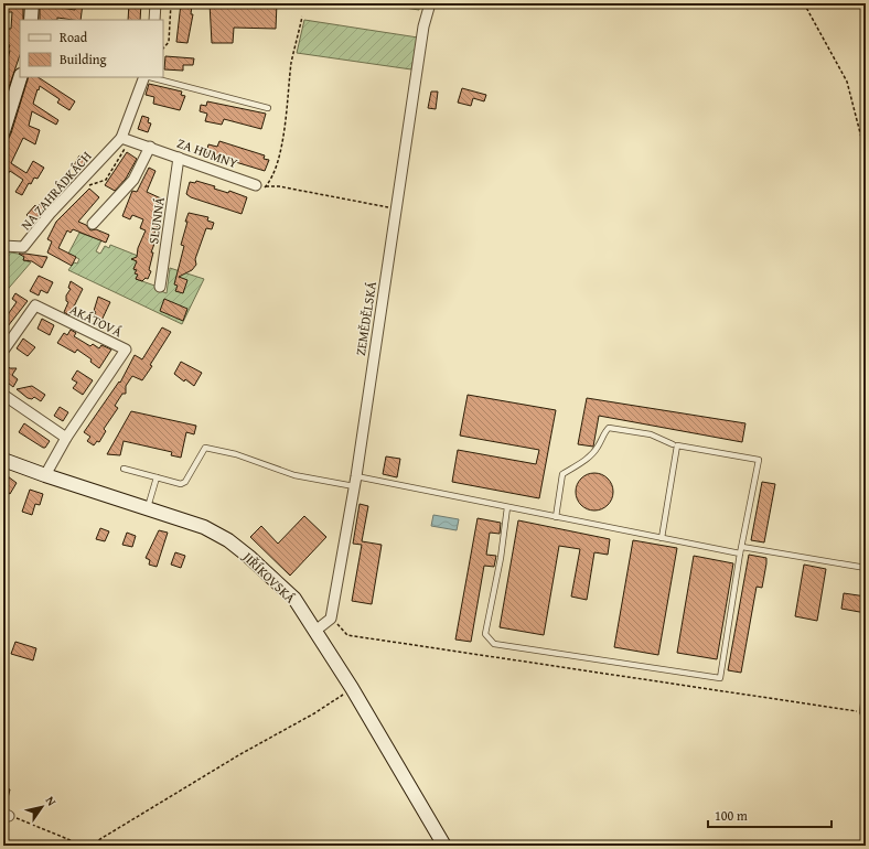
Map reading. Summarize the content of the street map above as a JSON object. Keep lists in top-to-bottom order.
{
  "streets": {
    "street": [
      "ZA HUMNY",
      "NA ZAHRÁDKÁCH",
      "SLUNNÁ",
      "ZEMĚDĚLSKÁ",
      "AKÁTOVÁ",
      "JIŘÍKOVSKÁ"
    ]
  },
  "crossings": [
    ["ZA HUMNY", "SLUNNÁ"],
    ["AKÁTOVÁ", "JIŘÍKOVSKÁ"]
  ],
  "legend": ["Road", "Building"],
  "scale_bar": "100 m",
  "north": "top right"
}
